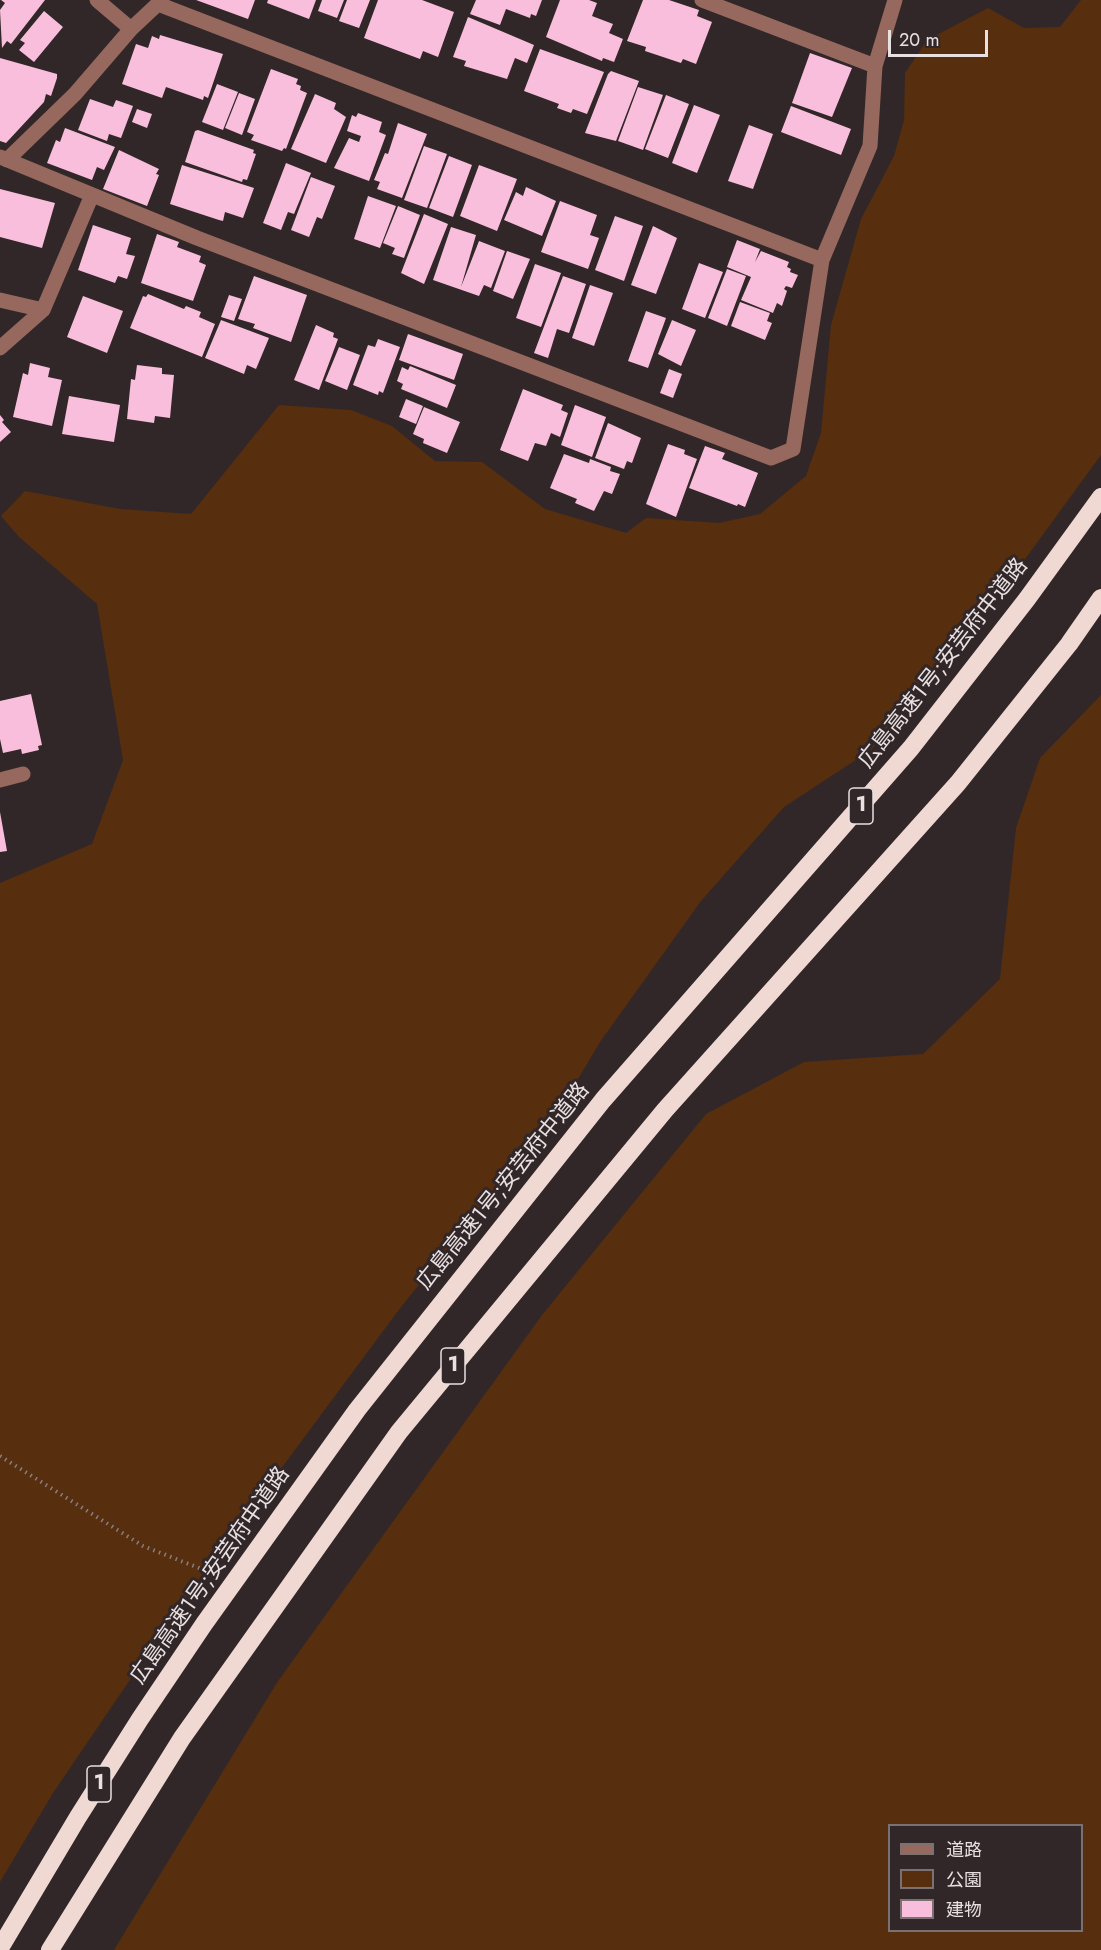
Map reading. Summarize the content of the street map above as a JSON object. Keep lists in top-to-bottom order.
{
  "streets": {
    "highway": ["広島高速1号;安芸府中道路", "1"]
  },
  "legend": ["道路", "公園", "建物"],
  "scale_bar": "20 m"
}
